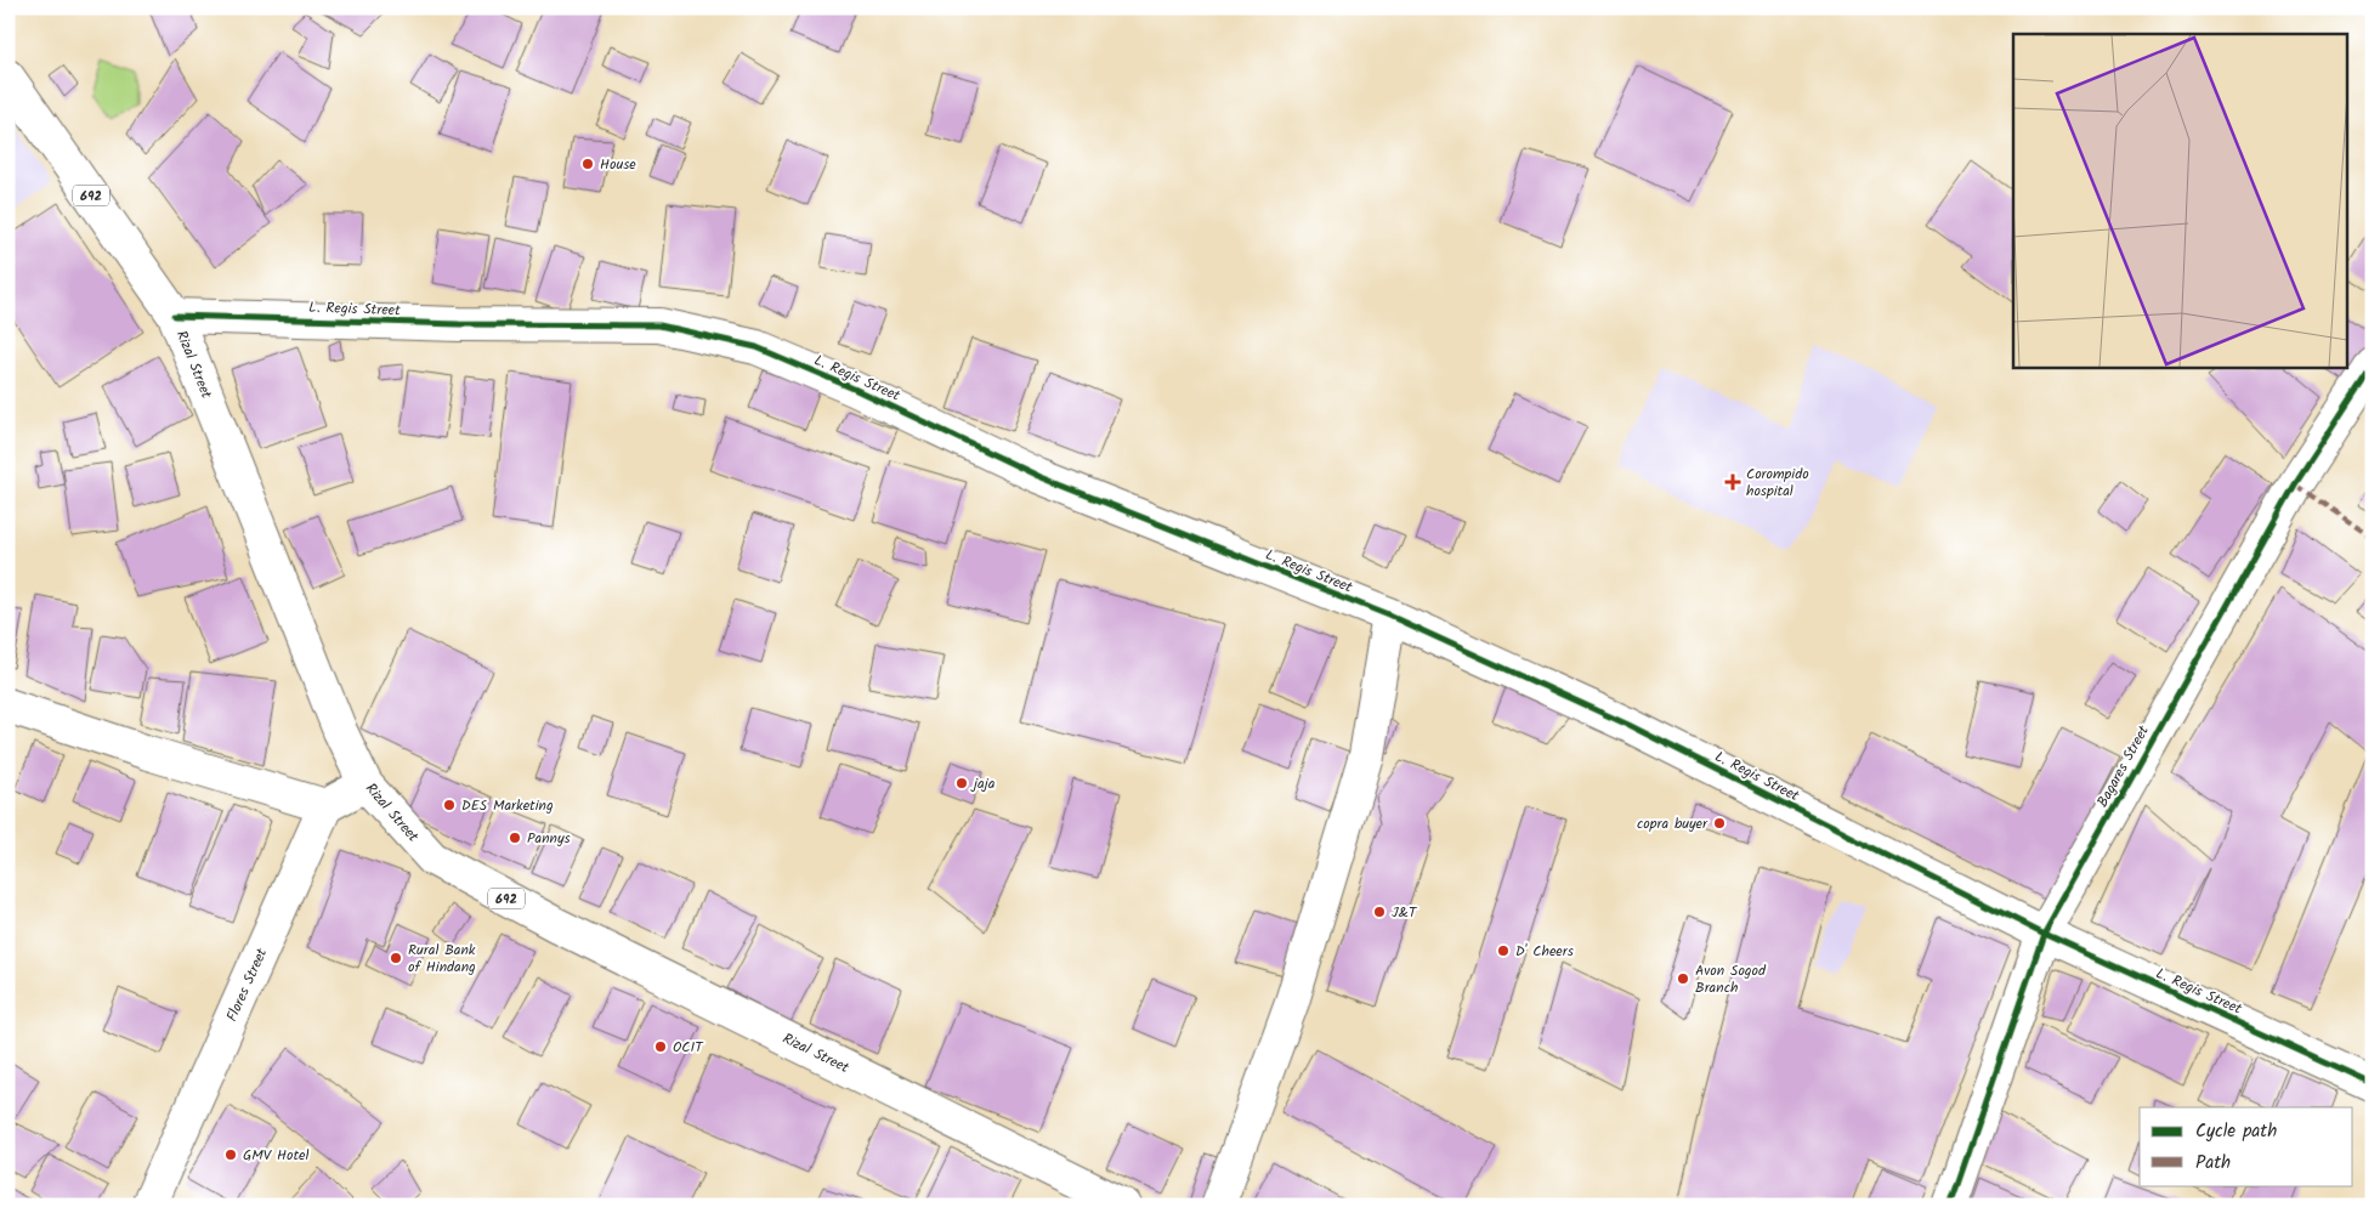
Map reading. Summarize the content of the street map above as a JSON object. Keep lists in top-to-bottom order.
{
  "streets": {
    "street": [
      "692",
      "L. Regis Street",
      "Rizal Street",
      "Bagares Street",
      "Flores Street"
    ]
  },
  "crossings": [
    ["L. Regis Street", "Rizal Street"],
    ["L. Regis Street", "Bagares Street"]
  ],
  "places": {
    "other": [
      "House",
      "jaja",
      "DES Marketing",
      "copra buyer",
      "Pannys",
      "J&T",
      "D' Cheers",
      "Rural Bank of Hindang",
      "Avon Sogod Branch",
      "OCIT",
      "GMV Hotel"
    ],
    "health": ["Corompido hospital"]
  },
  "legend": ["Cycle path", "Path"]
}
